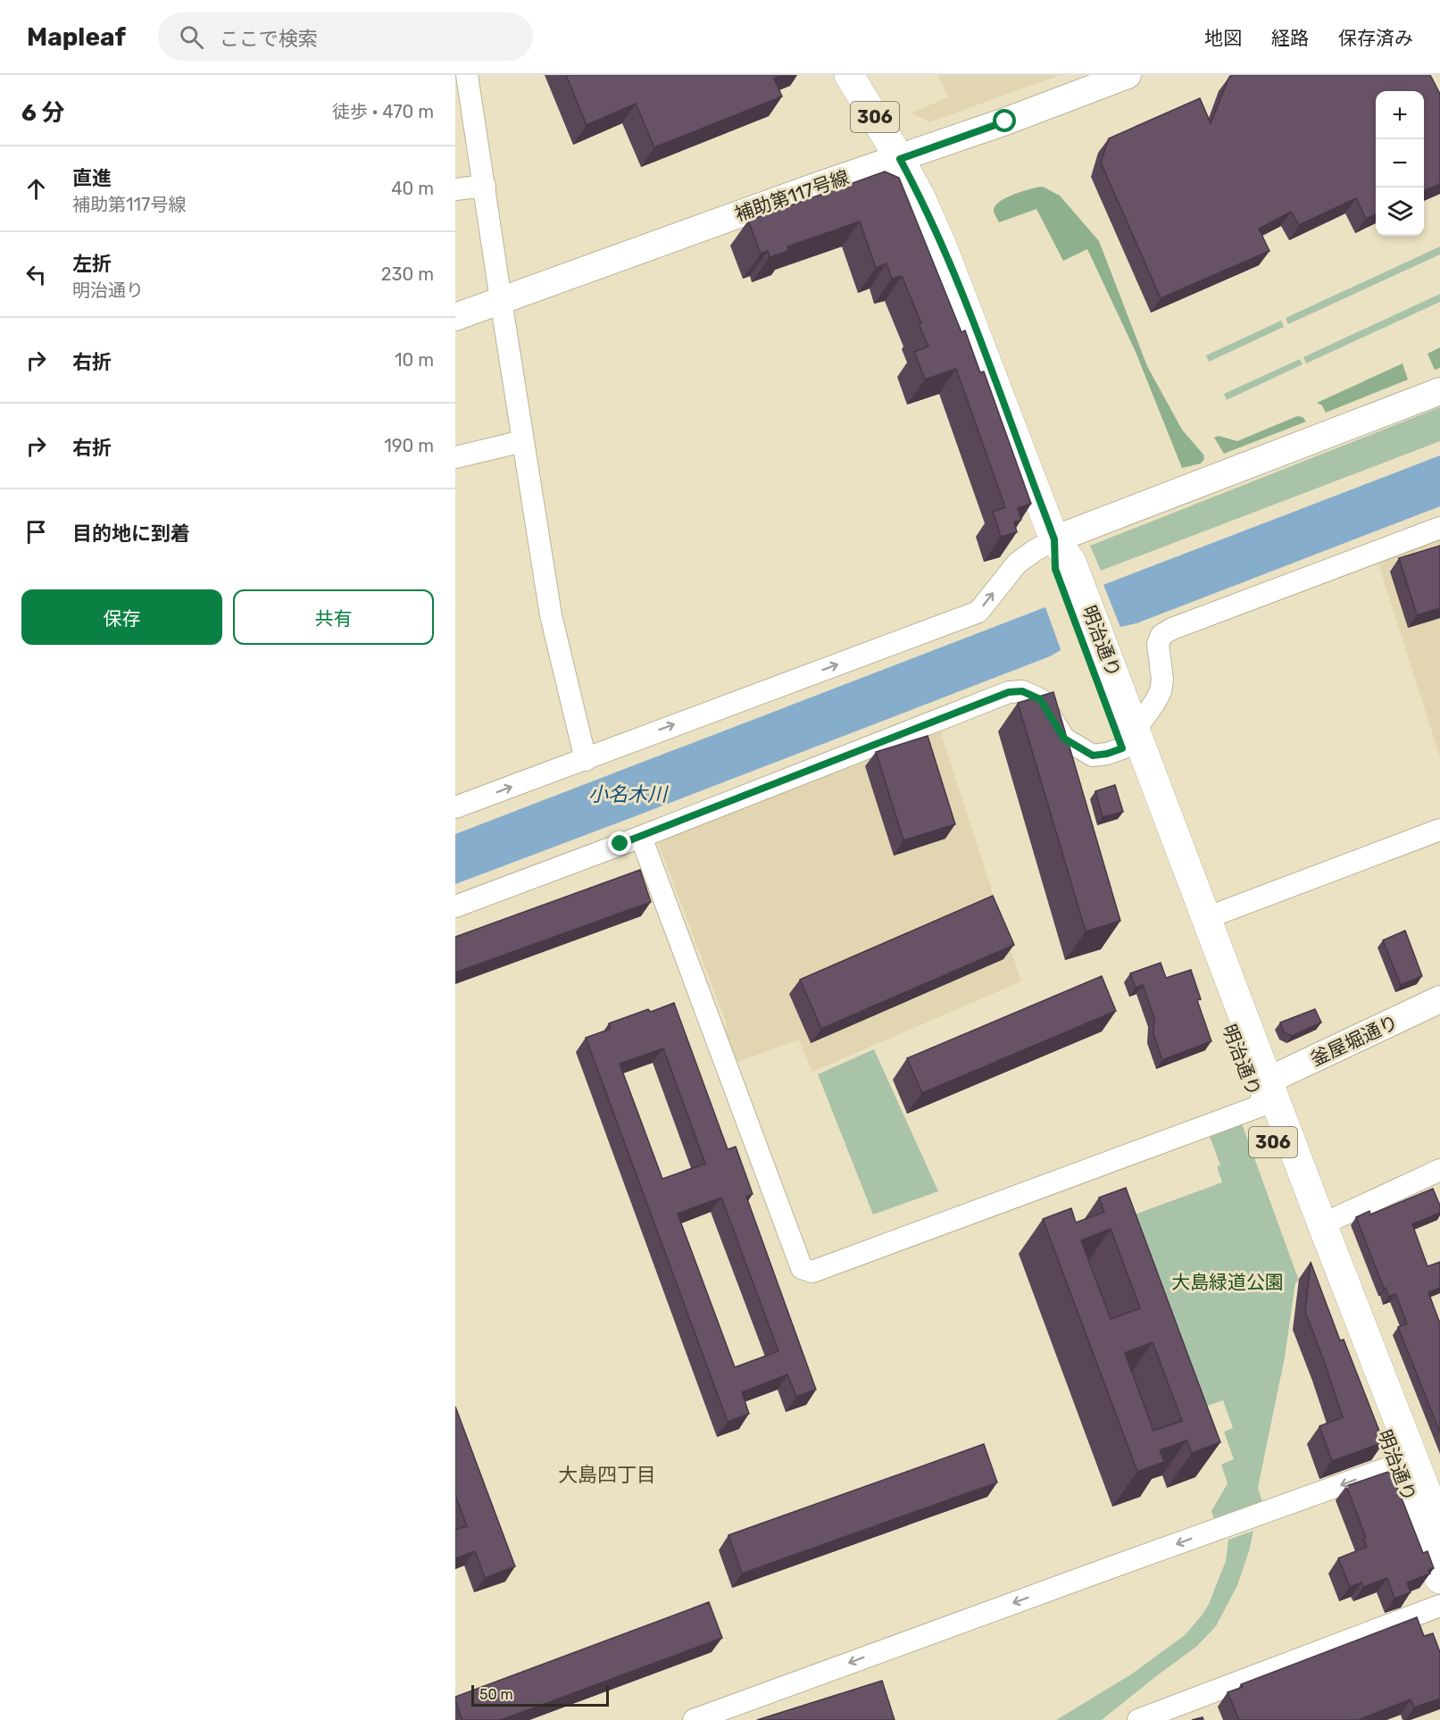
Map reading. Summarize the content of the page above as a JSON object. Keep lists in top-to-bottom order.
{
  "streets": {
    "main road": ["306", "明治通り"],
    "street": ["補助第117号線", "釜屋堀通り"]
  },
  "crossings": [
    ["補助第117号線", "明治通り"],
    ["明治通り", "釜屋堀通り"]
  ],
  "districts": ["大島四丁目"],
  "water": ["小名木川"],
  "parks": ["大島緑道公園"],
  "scale_bar": "50 m",
  "page": {
    "header": "Mapleaf",
    "search": "ここで検索",
    "nav": ["地図", "経路", "保存済み"],
    "heading": ["6 分", "徒歩 · 470 m"],
    "map_buttons": ["+", "−"],
    "list": [
      ["直進", "補助第117号線", "40 m"],
      ["左折", "明治通り", "230 m"],
      ["右折", "10 m"],
      ["右折", "190 m"],
      "目的地に到着"
    ],
    "buttons": ["保存", "共有"],
    "scale": "50 m"
  }
}
